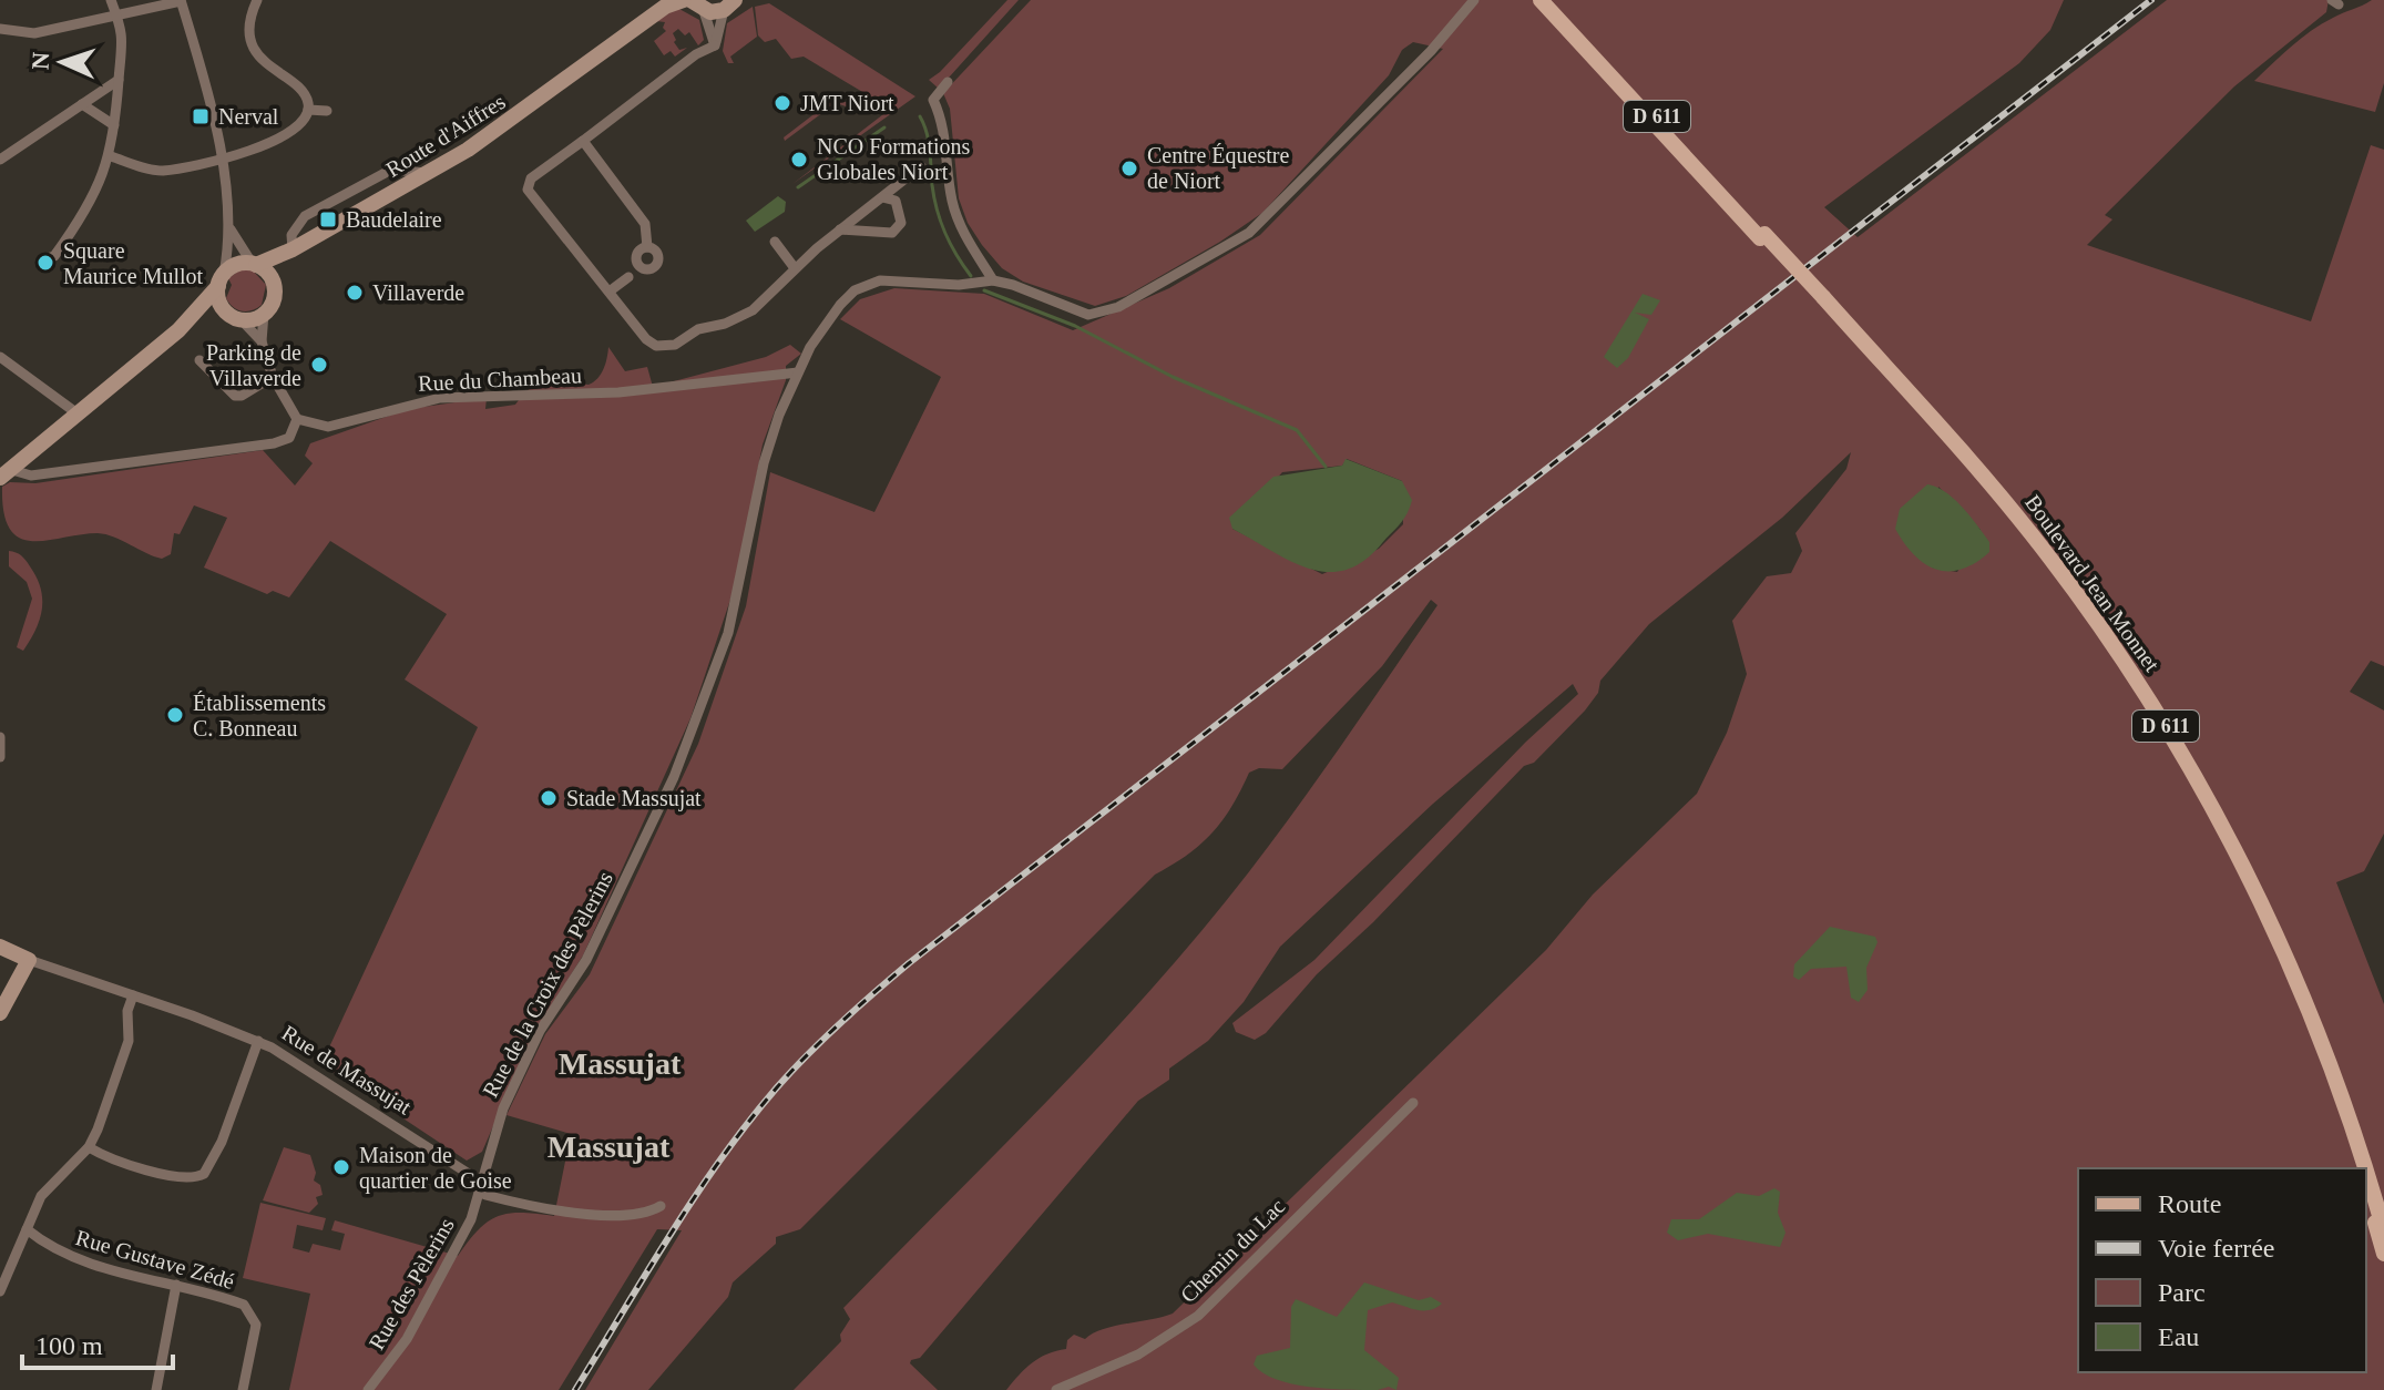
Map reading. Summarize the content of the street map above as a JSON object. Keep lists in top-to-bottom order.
{
  "streets": {
    "main road": [
      "D 611",
      "Route d'Aiffres",
      "Boulevard Jean Monnet",
      "Rue de Massujat"
    ],
    "street": [
      "Rue du Chambeau",
      "Rue de la Croix des Pèlerins",
      "Chemin du Lac",
      "Rue Gustave Zédé",
      "Rue des Pèlerins"
    ]
  },
  "crossings": [
    ["D 611", "Boulevard Jean Monnet"],
    ["Rue du Chambeau", "Rue de la Croix des Pèlerins"],
    ["Rue de la Croix des Pèlerins", "Rue de Massujat"],
    ["Rue de la Croix des Pèlerins", "Rue des Pèlerins"],
    ["Rue de Massujat", "Rue des Pèlerins"]
  ],
  "districts": ["Massujat", "Massujat"],
  "places": {
    "other": [
      "JMT Niort",
      "NCO Formations Globales Niort",
      "Centre Équestre de Niort",
      "Square Maurice Mullot",
      "Villaverde",
      "Parking de Villaverde",
      "Établissements C. Bonneau",
      "Stade Massujat",
      "Maison de quartier de Goise"
    ],
    "transit": ["Nerval", "Baudelaire"]
  },
  "legend": [
    "Route",
    "Voie ferrée",
    "Parc",
    "Eau"
  ],
  "scale_bar": "100 m",
  "north": "left"
}
